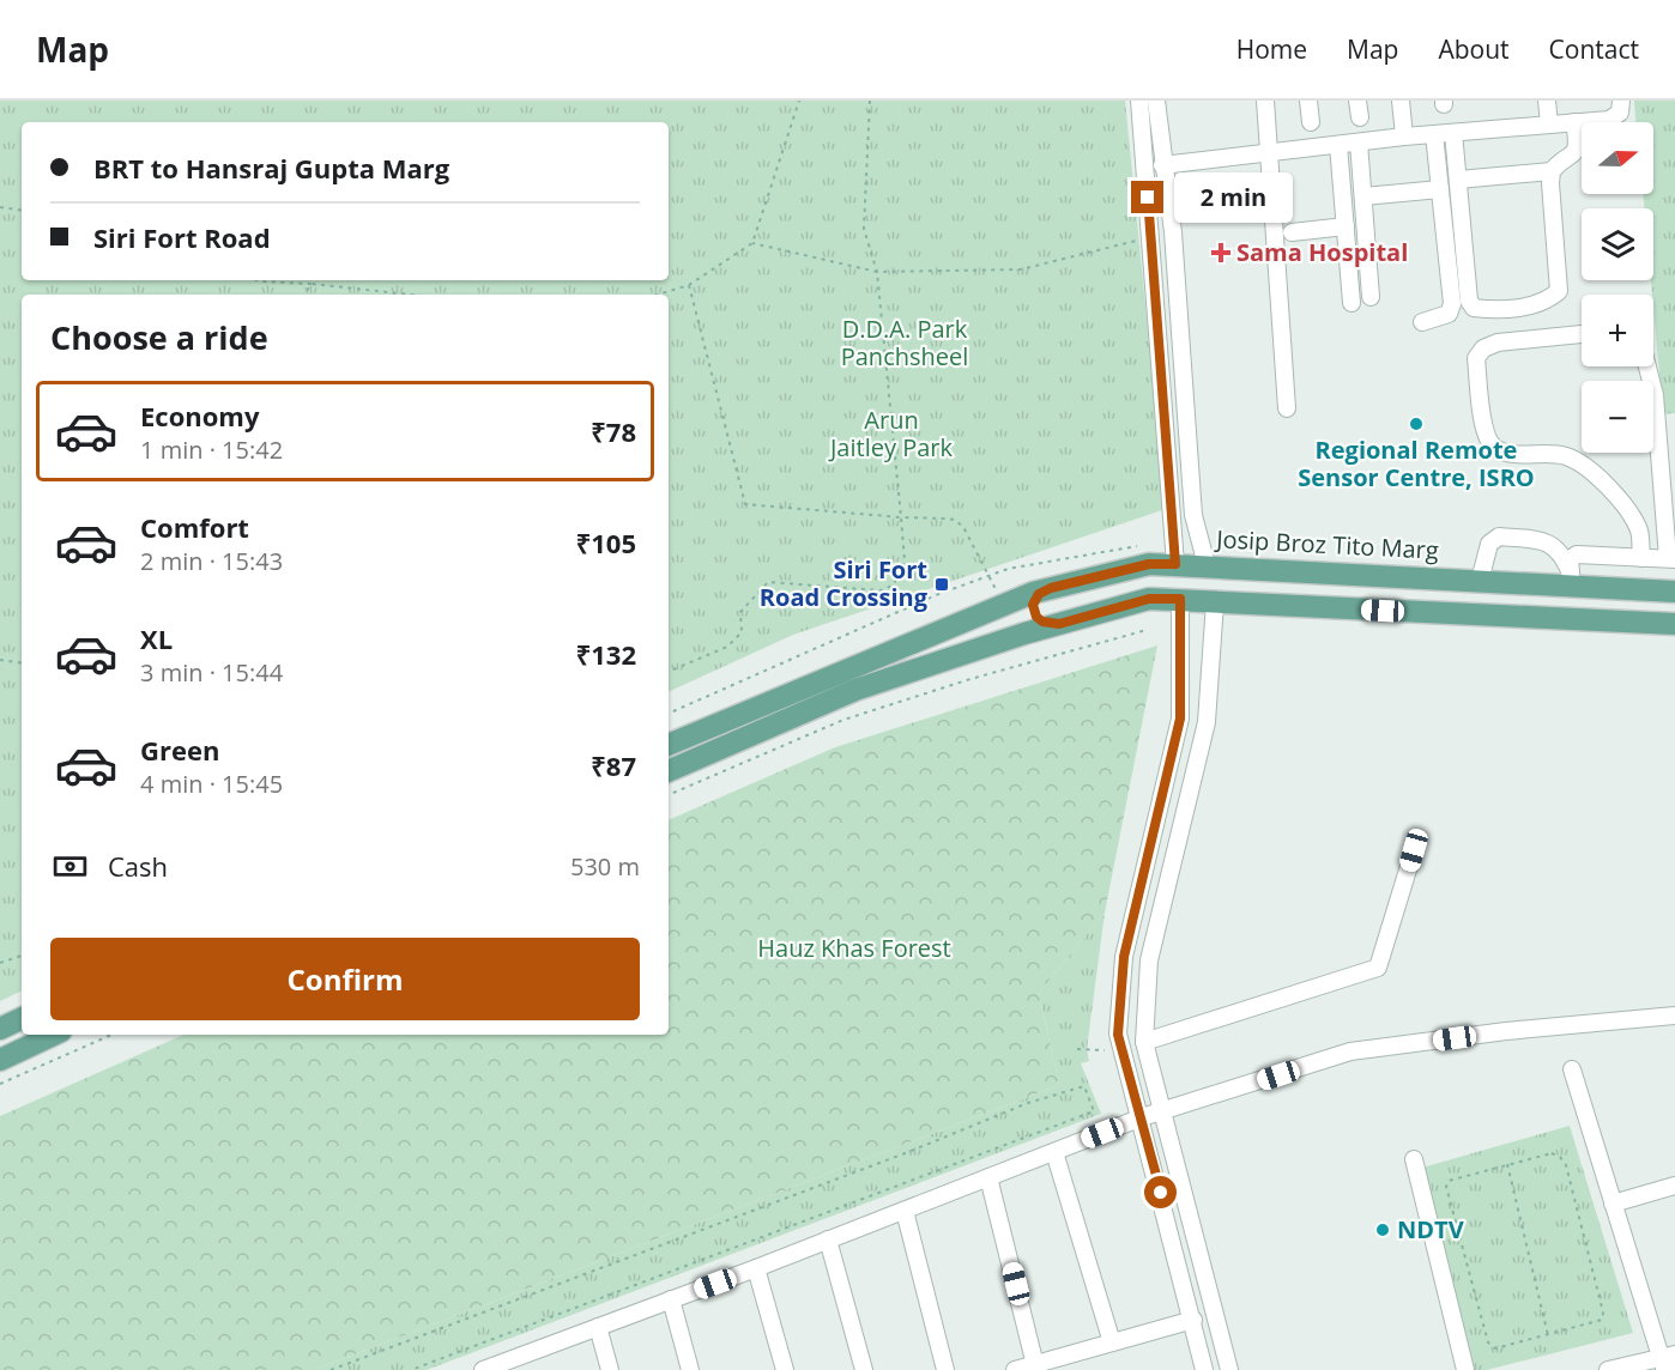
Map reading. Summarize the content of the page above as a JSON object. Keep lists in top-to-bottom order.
{
  "streets": {
    "main road": ["Josip Broz Tito Marg"]
  },
  "parks": ["D.D.A. Park Panchsheel", "Arun Jaitley Park", "Hauz Khas Forest"],
  "places": {
    "health": ["Sama Hospital"],
    "other": ["Regional Remote Sensor Centre, ISRO", "NDTV"],
    "transit": ["Siri Fort Road Crossing"]
  },
  "north": "right",
  "page": {
    "header": "Map",
    "nav": [
      "Home",
      "Map",
      "About",
      "Contact"
    ],
    "map_buttons": ["+", "−"],
    "banner": ["BRT to Hansraj Gupta Marg", "Siri Fort Road"],
    "bubble": "2 min",
    "heading": "Choose a ride",
    "list": [
      {
        "name": "Economy",
        "note": "1 min · 15:42",
        "value": "₹78"
      },
      {
        "name": "Comfort",
        "note": "2 min · 15:43",
        "value": "₹105"
      },
      {
        "name": "XL",
        "note": "3 min · 15:44",
        "value": "₹132"
      },
      {
        "name": "Green",
        "note": "4 min · 15:45",
        "value": "₹87"
      }
    ],
    "pay": ["Cash", "530 m"],
    "buttons": "Confirm"
  }
}
